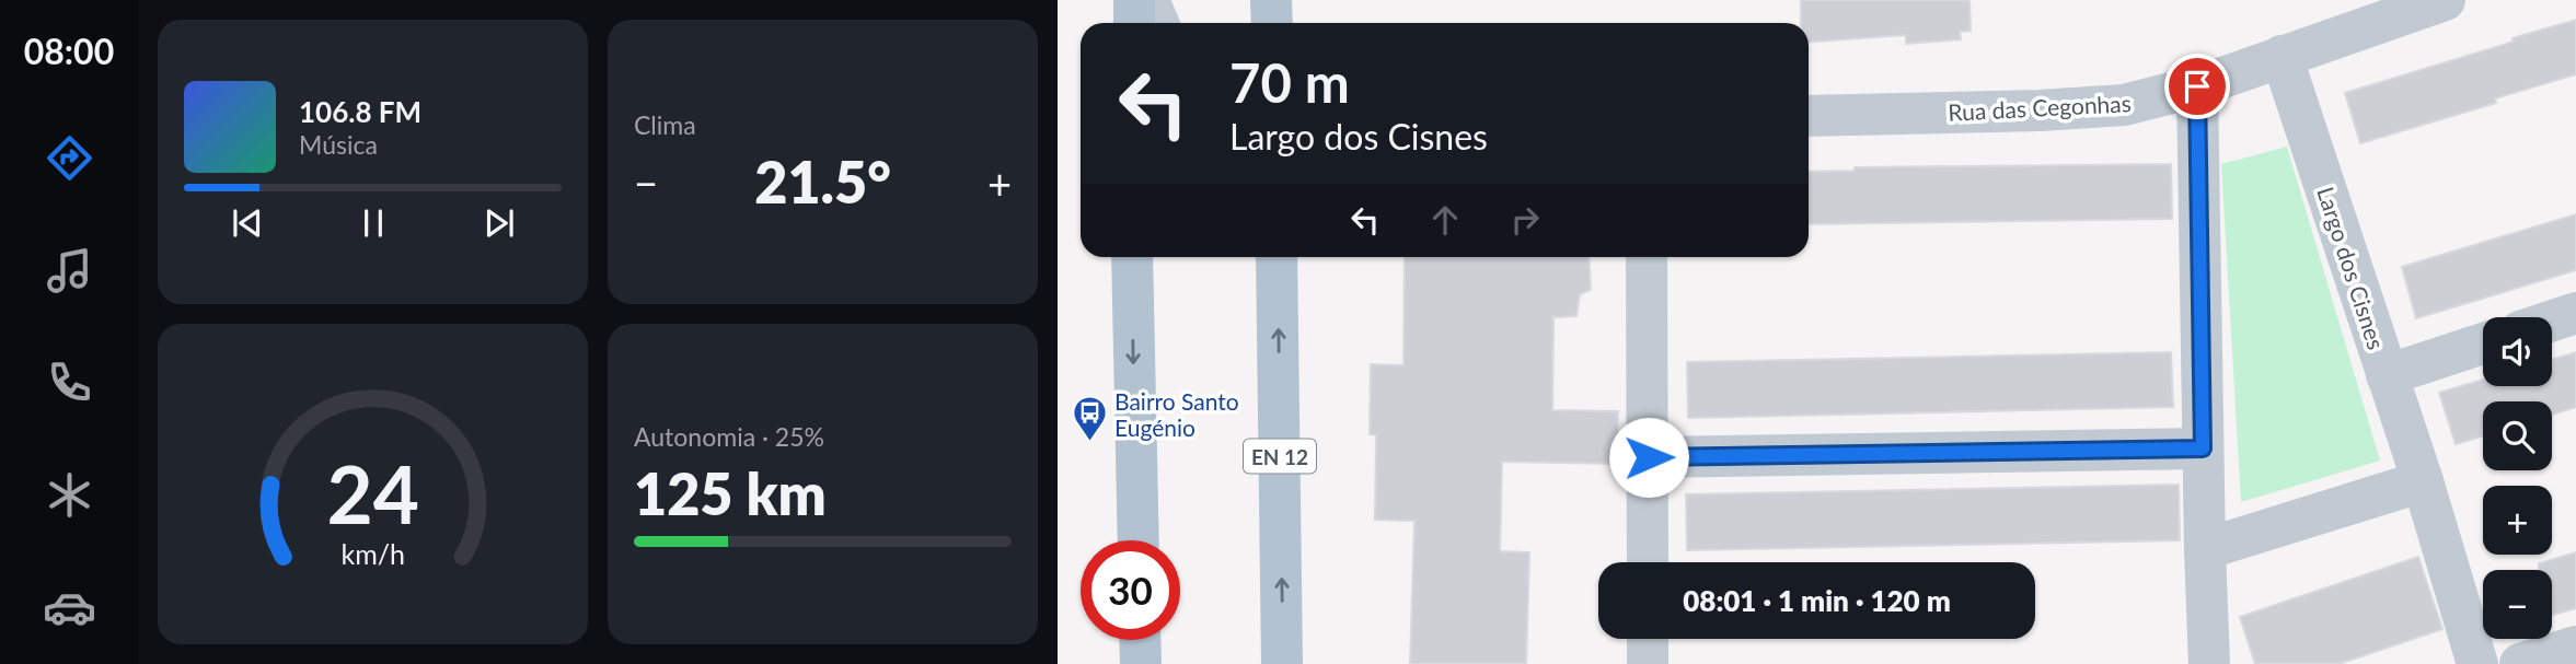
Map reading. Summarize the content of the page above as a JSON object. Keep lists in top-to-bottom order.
{
  "streets": {
    "main road": ["EN 12"],
    "street": ["Rua das Cegonhas", "Largo dos Cisnes"]
  },
  "crossings": [
    ["Rua das Cegonhas", "Largo dos Cisnes"]
  ],
  "places": {
    "bus stop": ["Bairro Santo Eugénio"]
  },
  "page": {
    "tabs": "08:00",
    "tile": [
      "Clima",
      ["Autonomia · 25%", "125 km"]
    ],
    "turn": ["70 m", "Largo dos Cisnes"],
    "song": ["106.8 FM", "Música"],
    "heat": ["−", "21.5°", "+"],
    "map_buttons": ["+", "−"],
    "limit": "30",
    "trip": "08:01 · 1 min · 120 m",
    "gauge": ["24", "km/h"]
  }
}
